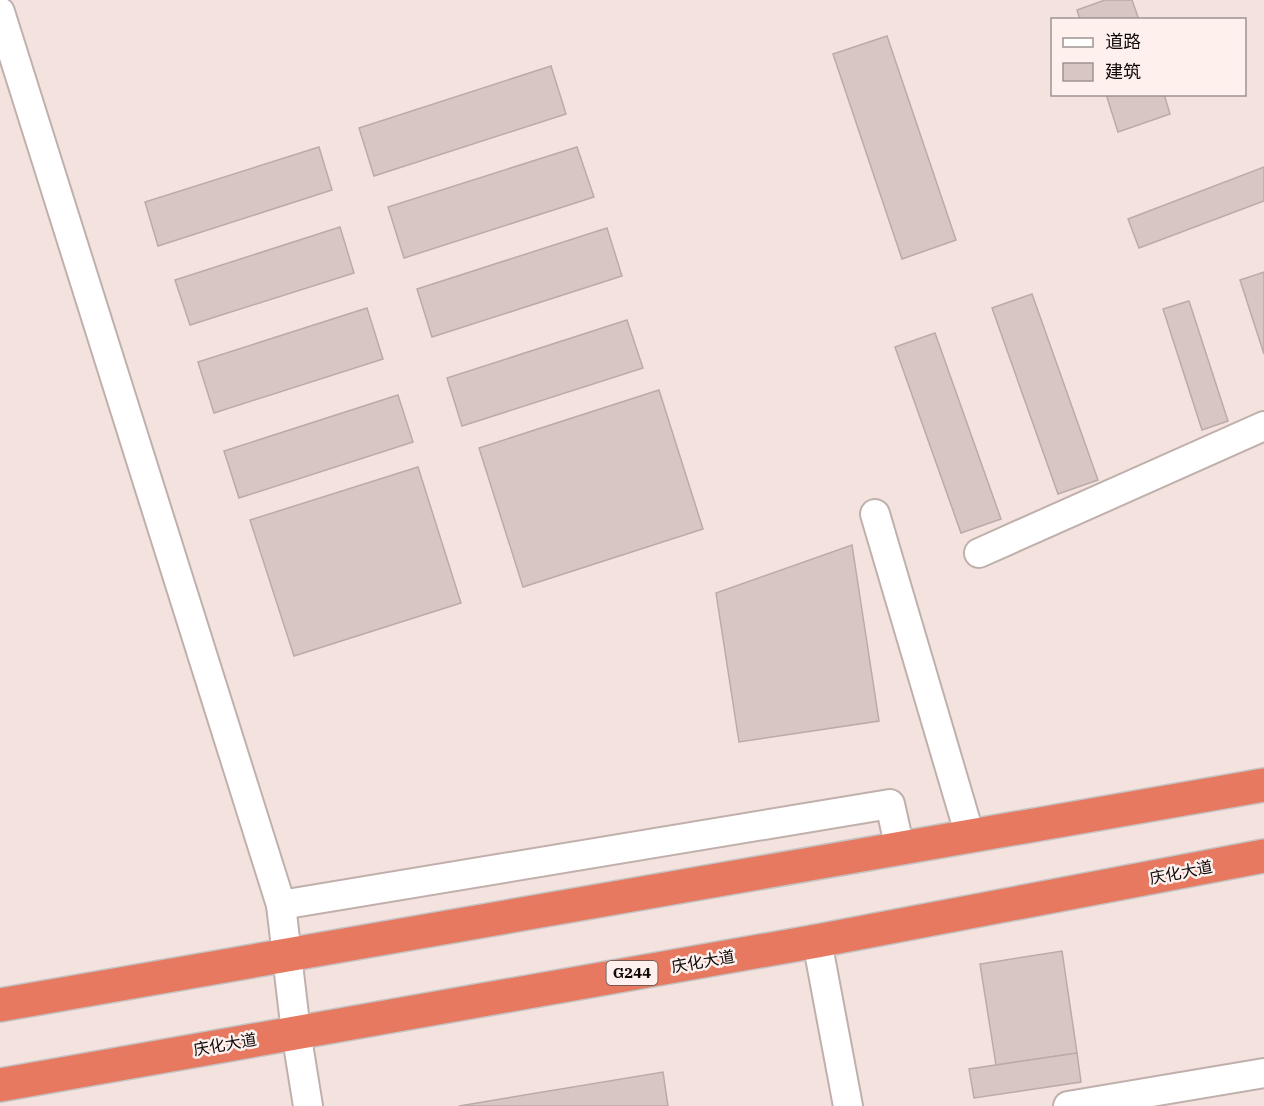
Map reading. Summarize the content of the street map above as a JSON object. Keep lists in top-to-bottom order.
{
  "streets": {
    "highway": ["庆化大道", "G244"]
  },
  "legend": ["道路", "建筑"]
}
